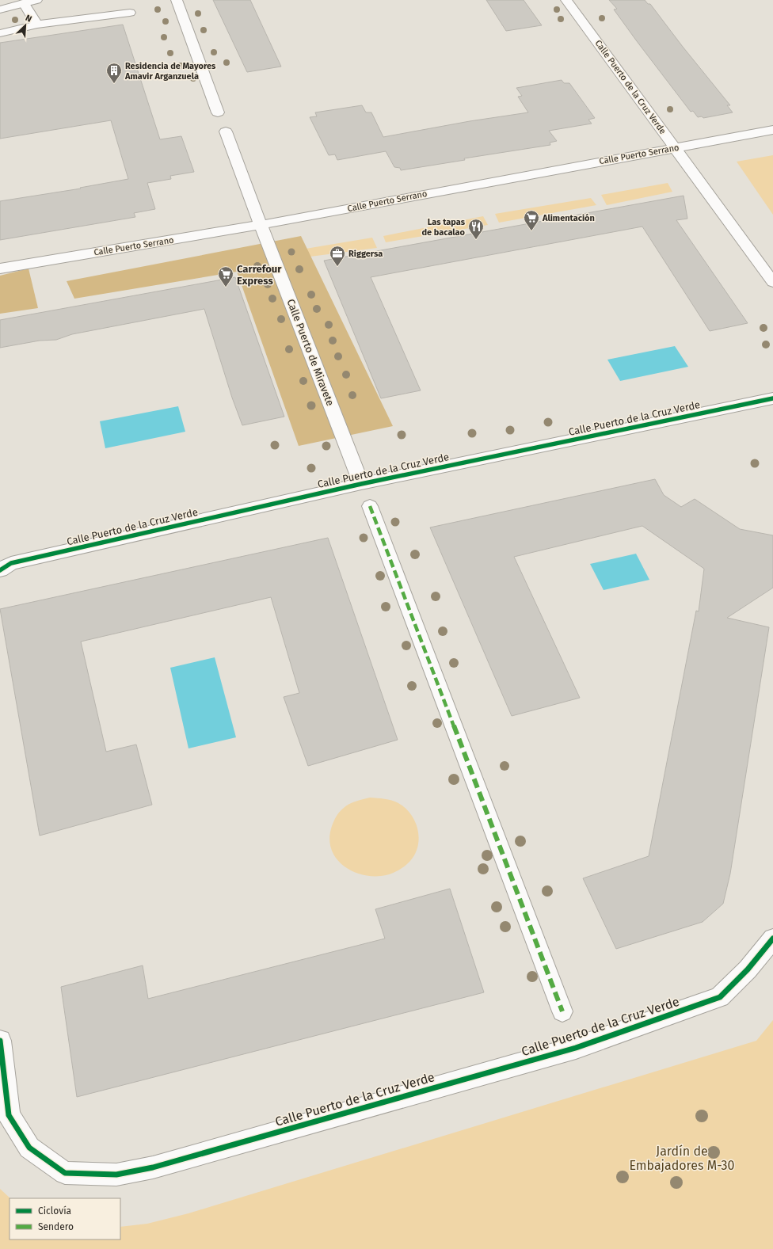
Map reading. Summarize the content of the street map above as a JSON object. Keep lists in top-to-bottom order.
{
  "streets": {
    "street": ["Calle Puerto de la Cruz Verde", "Calle Puerto Serrano", "Calle Puerto de Miravete"]
  },
  "crossings": [
    ["Calle Puerto de la Cruz Verde", "Calle Puerto Serrano"],
    ["Calle Puerto de la Cruz Verde", "Calle Puerto de Miravete"],
    ["Calle Puerto Serrano", "Calle Puerto de Miravete"]
  ],
  "parks": ["Jardín de Embajadores M-30"],
  "places": {
    "building": ["Residencia de Mayores Amavir Arganzuela"],
    "supermarket": ["Alimentación", "Carrefour Express"],
    "restaurant": ["Las tapas de bacalao"],
    "office": ["Riggersa"]
  },
  "legend": ["Ciclovía", "Sendero"],
  "north": "top right"
}
